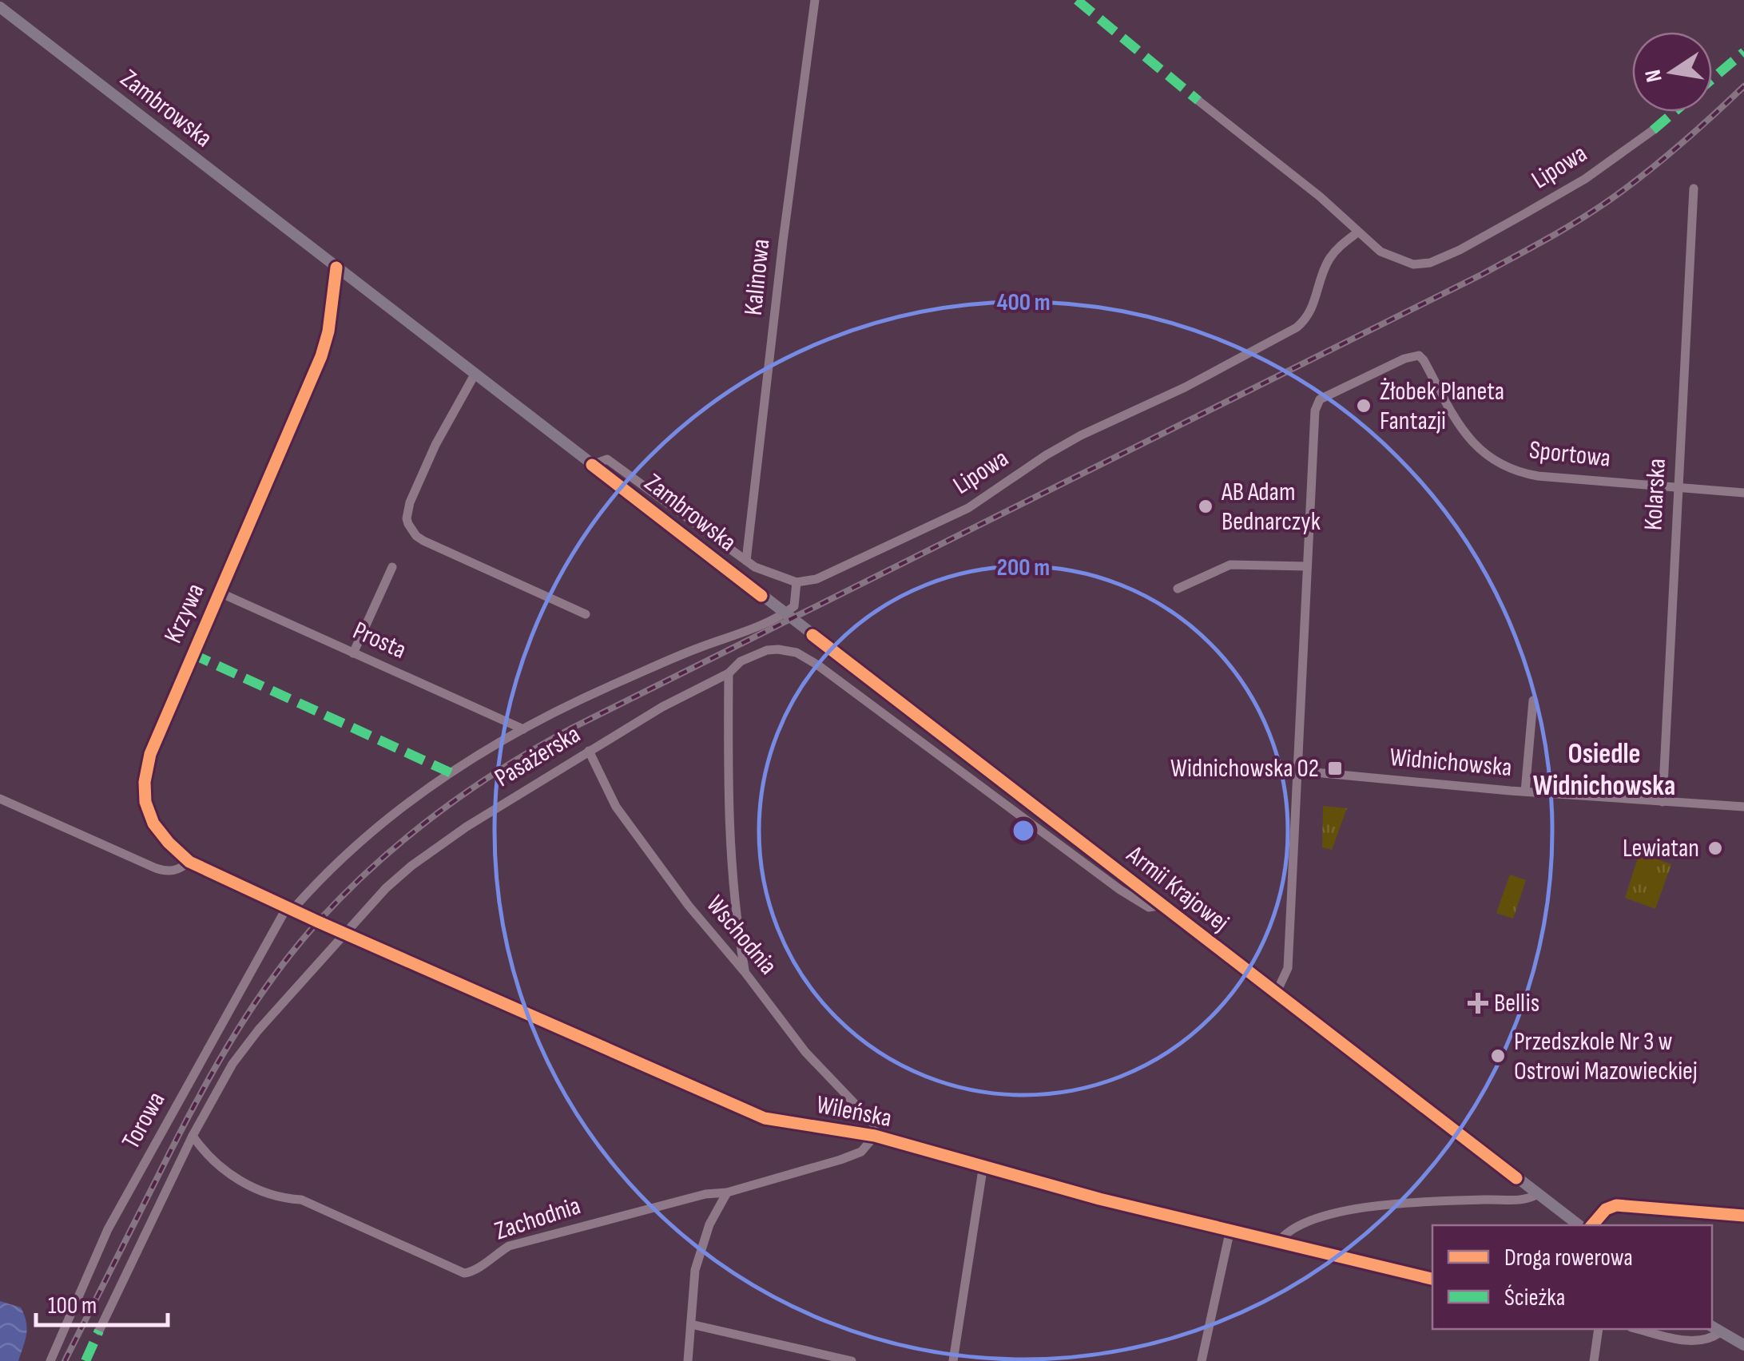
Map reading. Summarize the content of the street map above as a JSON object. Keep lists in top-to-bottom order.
{
  "streets": {
    "main road": ["Zambrowska", "Armii Krajowej"],
    "street": [
      "Lipowa",
      "Kalinowa",
      "Sportowa",
      "Kolarska",
      "Krzywa",
      "Prosta",
      "Pasażerska",
      "Widnichowska",
      "Wschodnia",
      "Wileńska",
      "Torowa",
      "Zachodnia"
    ]
  },
  "crossings": [
    ["Zambrowska", "Krzywa"],
    ["Zambrowska", "Armii Krajowej"],
    ["Lipowa", "Torowa"],
    ["Sportowa", "Kolarska"],
    ["Kolarska", "Widnichowska"],
    ["Krzywa", "Prosta"],
    ["Krzywa", "Wileńska"],
    ["Krzywa", "Torowa"],
    ["Prosta", "Torowa"],
    ["Pasażerska", "Armii Krajowej"],
    ["Pasażerska", "Wschodnia"],
    ["Pasażerska", "Wileńska"],
    ["Pasażerska", "Zachodnia"],
    ["Wschodnia", "Wileńska"],
    ["Wschodnia", "Zachodnia"],
    ["Wileńska", "Torowa"],
    ["Wileńska", "Zachodnia"]
  ],
  "districts": ["Osiedle Widnichowska"],
  "places": {
    "other": [
      "Żłobek Planeta Fantazji",
      "AB Adam Bednarczyk",
      "Lewiatan",
      "Przedszkole Nr 3 w Ostrowi Mazowieckiej"
    ],
    "transit": ["Widnichowska 02"],
    "health": ["Bellis"]
  },
  "legend": ["Droga rowerowa", "Ścieżka"],
  "scale_bar": "100 m",
  "north": "left",
  "rings": ["400 m", "200 m"]
}
